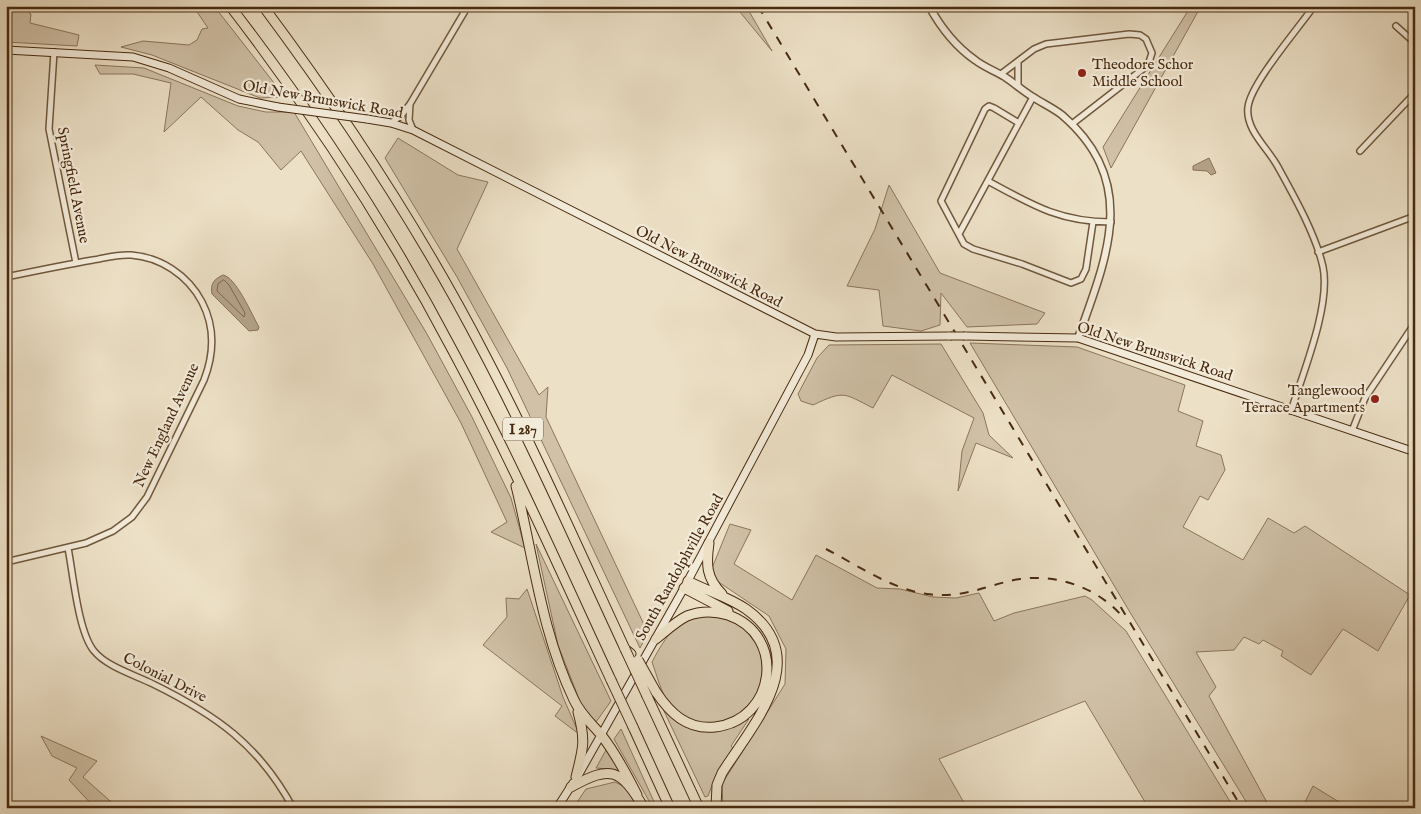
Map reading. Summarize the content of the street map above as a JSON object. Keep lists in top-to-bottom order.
{
  "streets": {
    "highway": ["I 287"],
    "main road": ["Old New Brunswick Road", "South Randolphville Road"],
    "street": ["Springfield Avenue", "New England Avenue", "Colonial Drive"]
  },
  "crossings": [
    ["Old New Brunswick Road", "Springfield Avenue"],
    ["Old New Brunswick Road", "South Randolphville Road"],
    ["Springfield Avenue", "New England Avenue"],
    ["New England Avenue", "Colonial Drive"]
  ],
  "places": ["Theodore Schor Middle School", "Tanglewood Terrace Apartments"]
}
